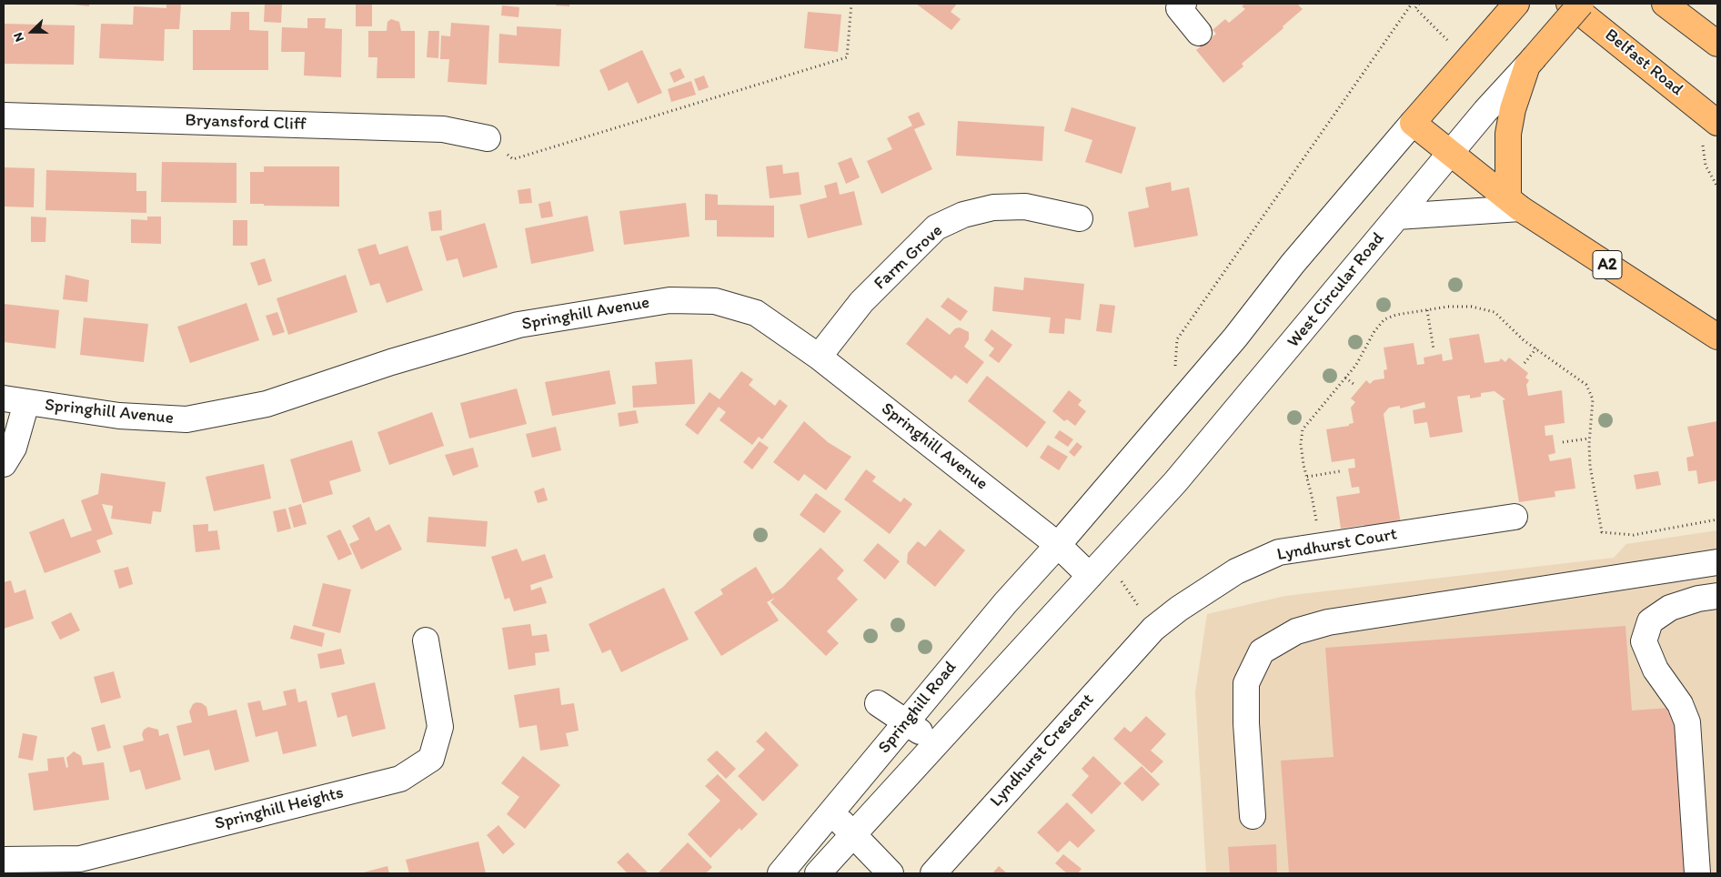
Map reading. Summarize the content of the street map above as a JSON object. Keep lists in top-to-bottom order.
{
  "streets": {
    "main road": ["Belfast Road", "A2", "West Circular Road"],
    "street": [
      "Bryansford Cliff",
      "Farm Grove",
      "Springhill Avenue",
      "Lyndhurst Court",
      "Springhill Road",
      "Lyndhurst Crescent",
      "Springhill Heights"
    ]
  },
  "crossings": [
    ["Farm Grove", "Springhill Avenue"],
    ["A2", "West Circular Road"],
    ["West Circular Road", "Springhill Avenue"],
    ["West Circular Road", "Springhill Road"],
    ["Springhill Avenue", "Springhill Road"],
    ["Lyndhurst Court", "Lyndhurst Crescent"]
  ],
  "north": "left"
}
